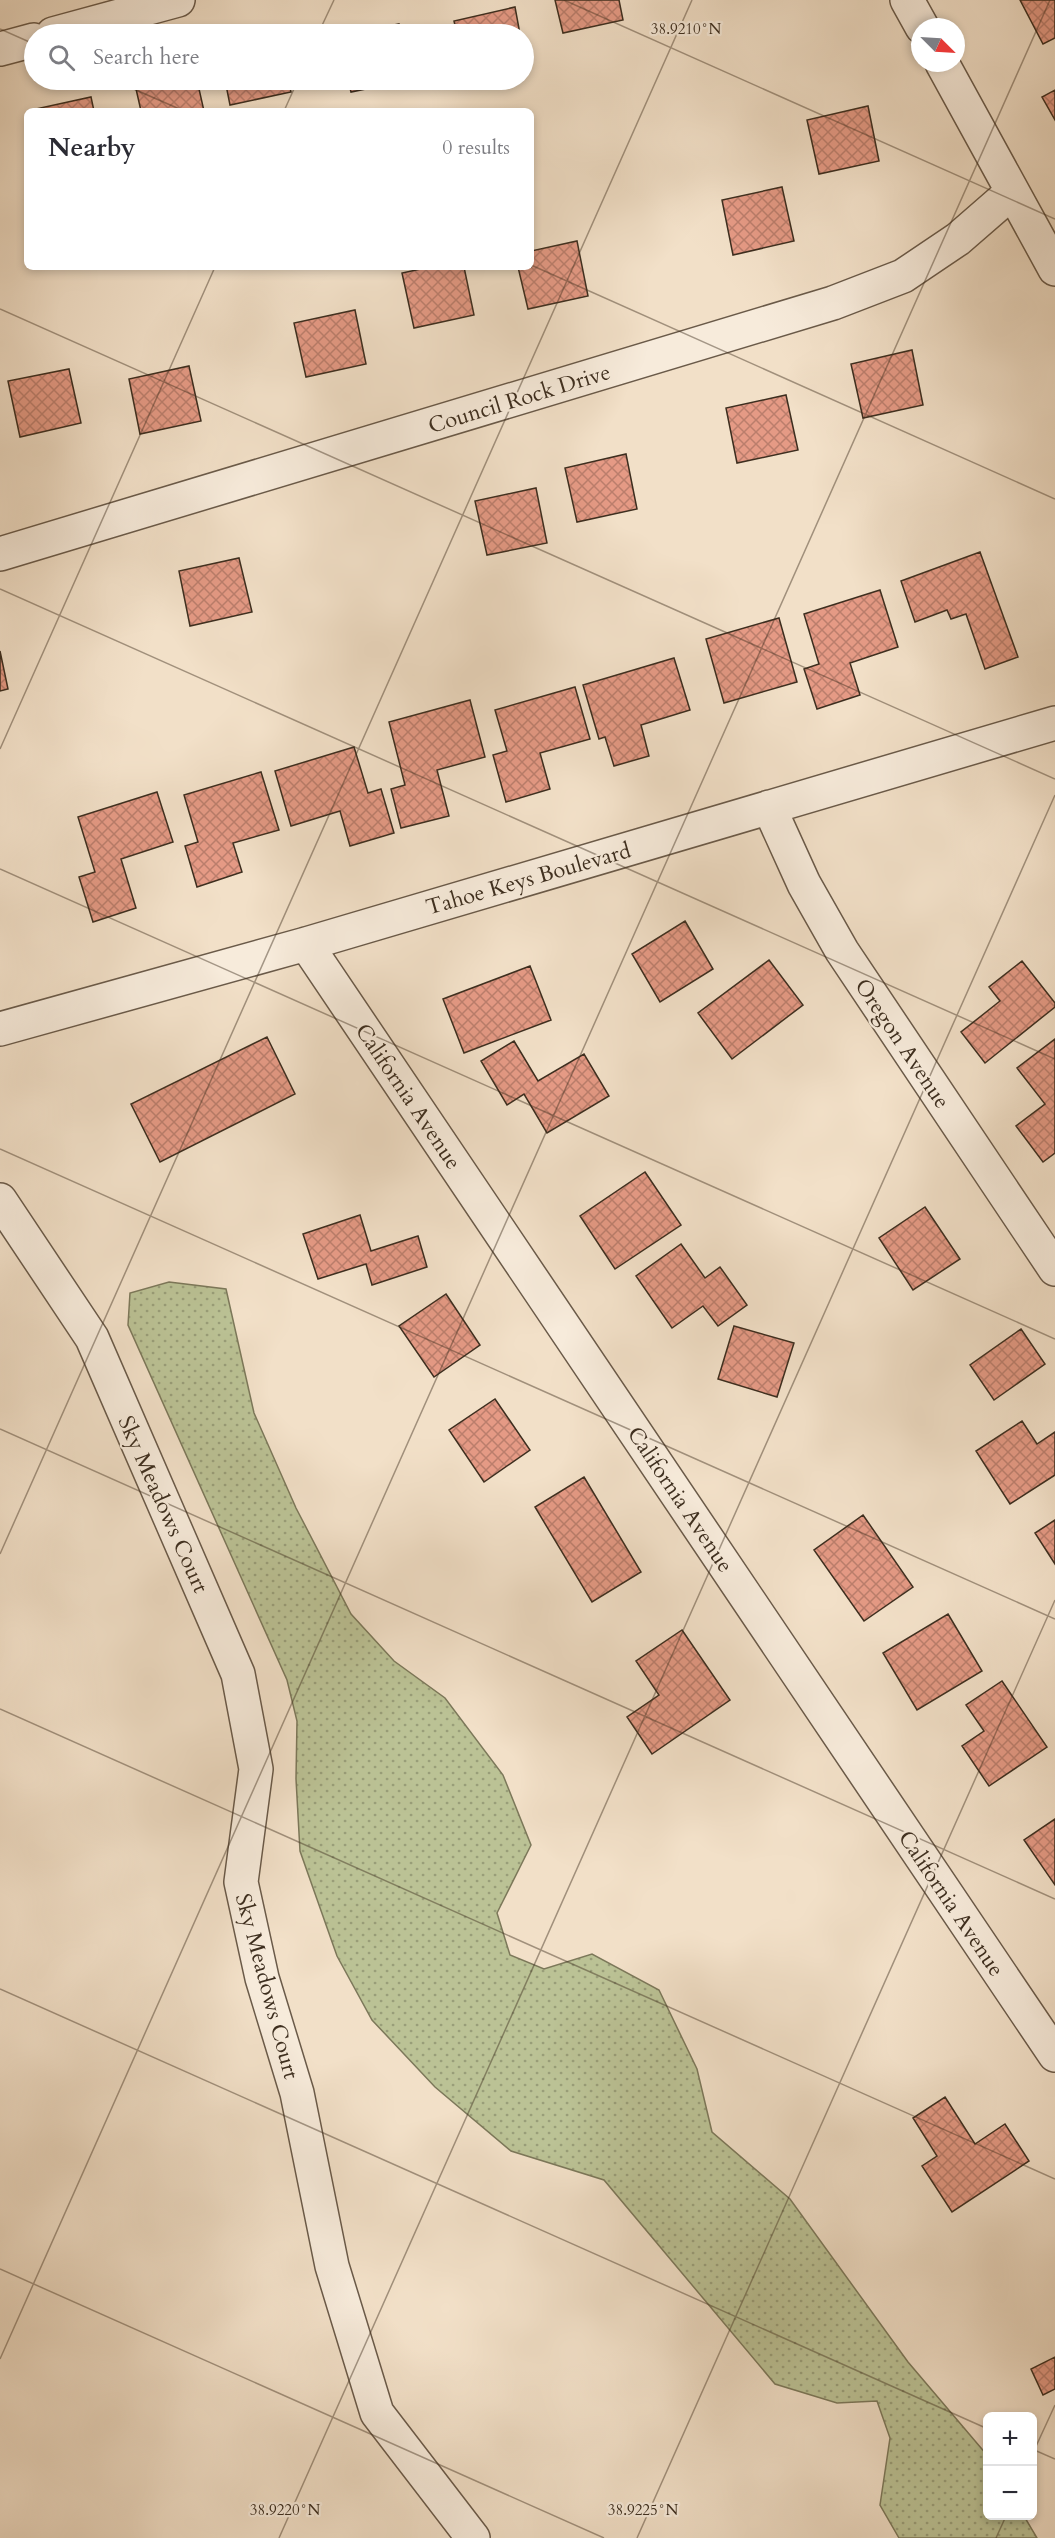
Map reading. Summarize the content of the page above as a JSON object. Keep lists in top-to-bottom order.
{
  "streets": {
    "street": [
      "Council Rock Drive",
      "Tahoe Keys Boulevard",
      "Oregon Avenue",
      "California Avenue",
      "Sky Meadows Court"
    ]
  },
  "crossings": [
    ["Tahoe Keys Boulevard", "Oregon Avenue"],
    ["Tahoe Keys Boulevard", "California Avenue"]
  ],
  "north": "bottom right",
  "page": {
    "search": "Search here",
    "heading": ["Nearby", "0 results"],
    "map_buttons": ["+", "−"]
  },
  "coordinates": ["38.9210°N", "38.9220°N", "38.9225°N"]
}
